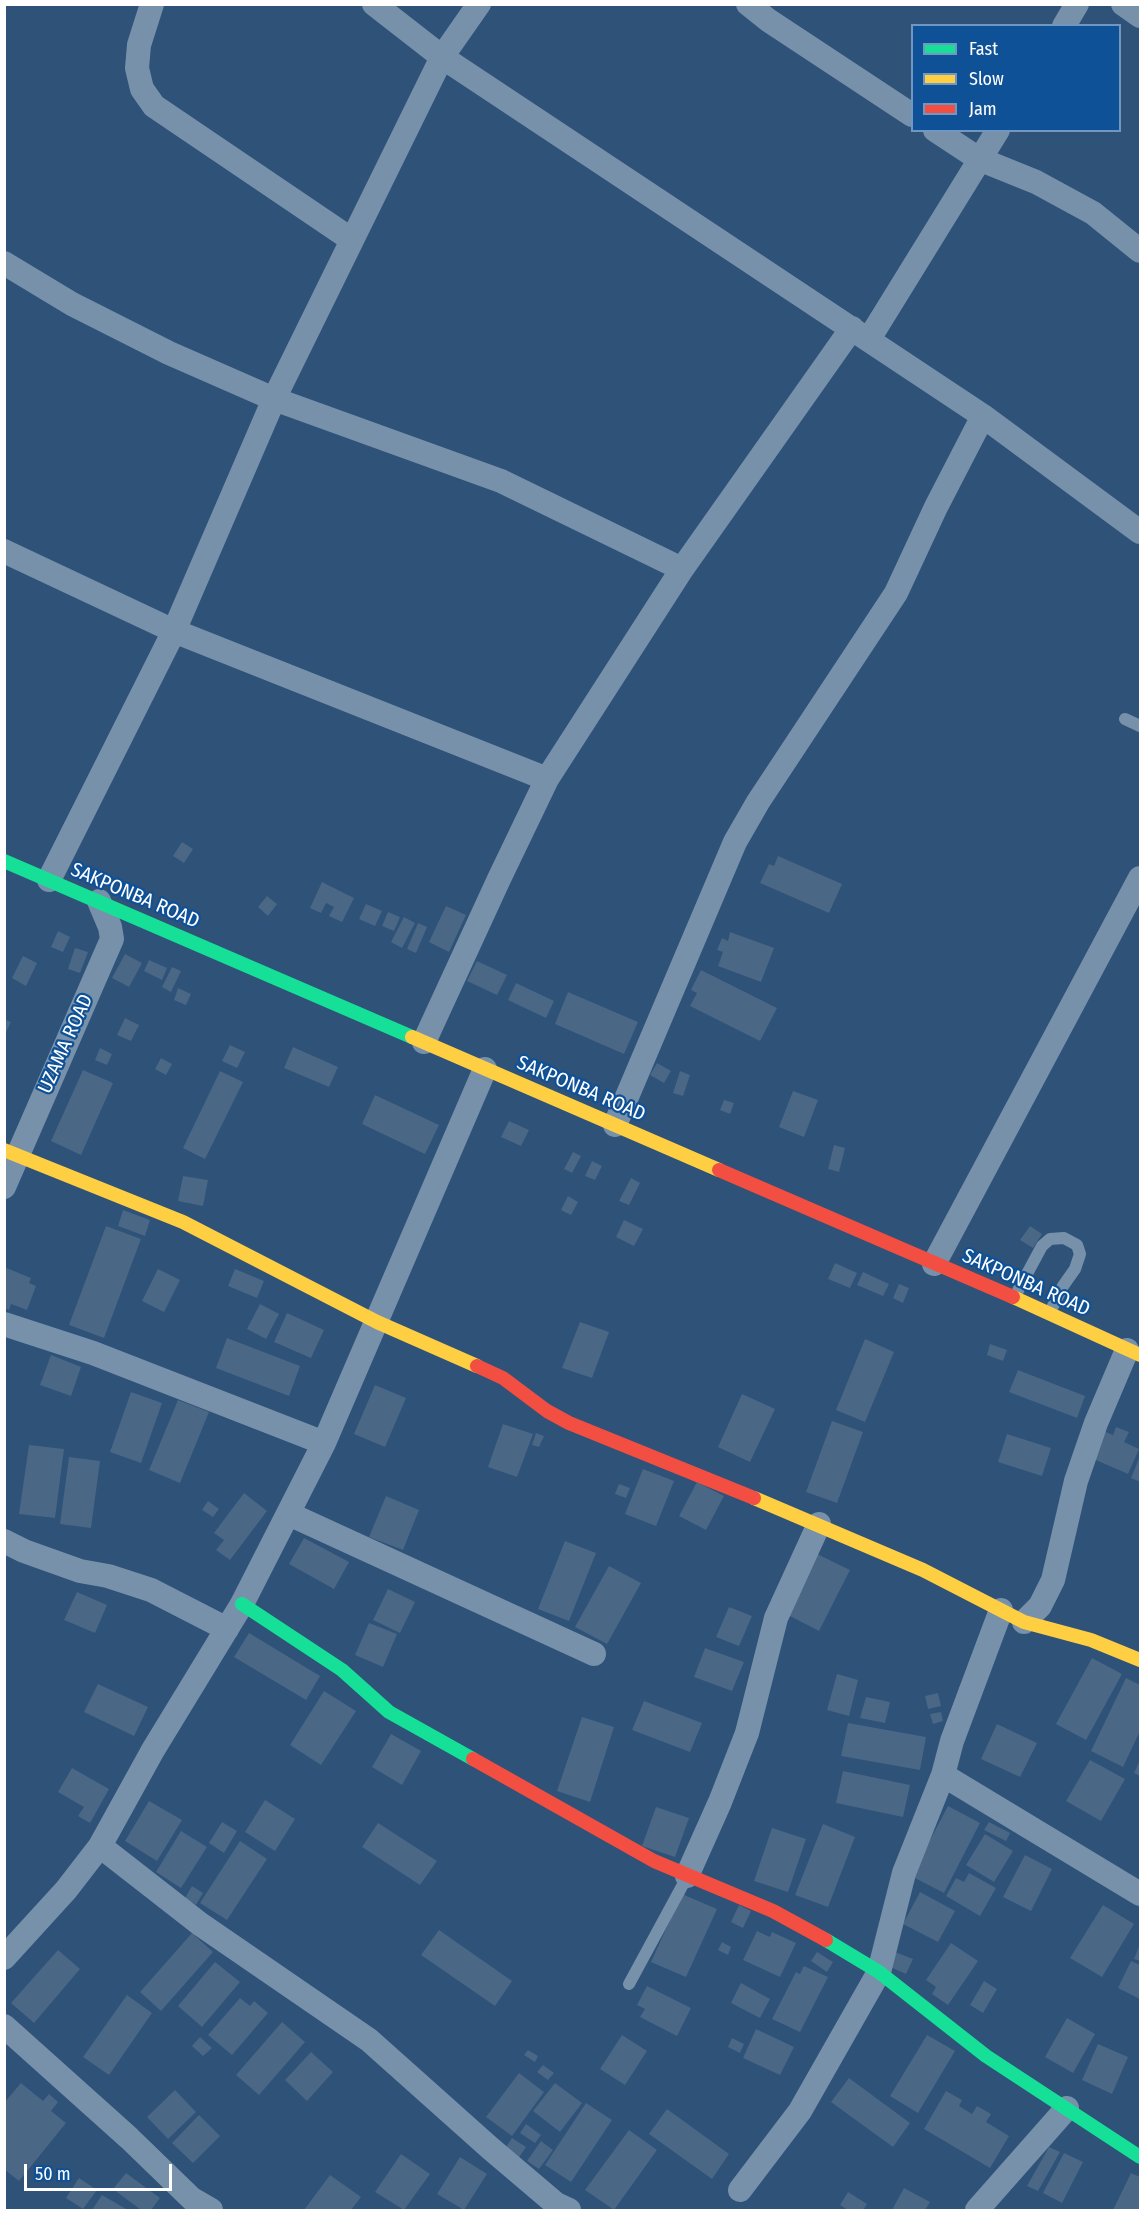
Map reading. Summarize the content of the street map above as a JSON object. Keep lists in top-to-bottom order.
{
  "streets": {
    "street": ["SAKPONBA ROAD", "UZAMA ROAD"]
  },
  "crossings": [
    ["SAKPONBA ROAD", "UZAMA ROAD"]
  ],
  "legend": ["Fast", "Slow", "Jam"],
  "scale_bar": "50 m"
}
